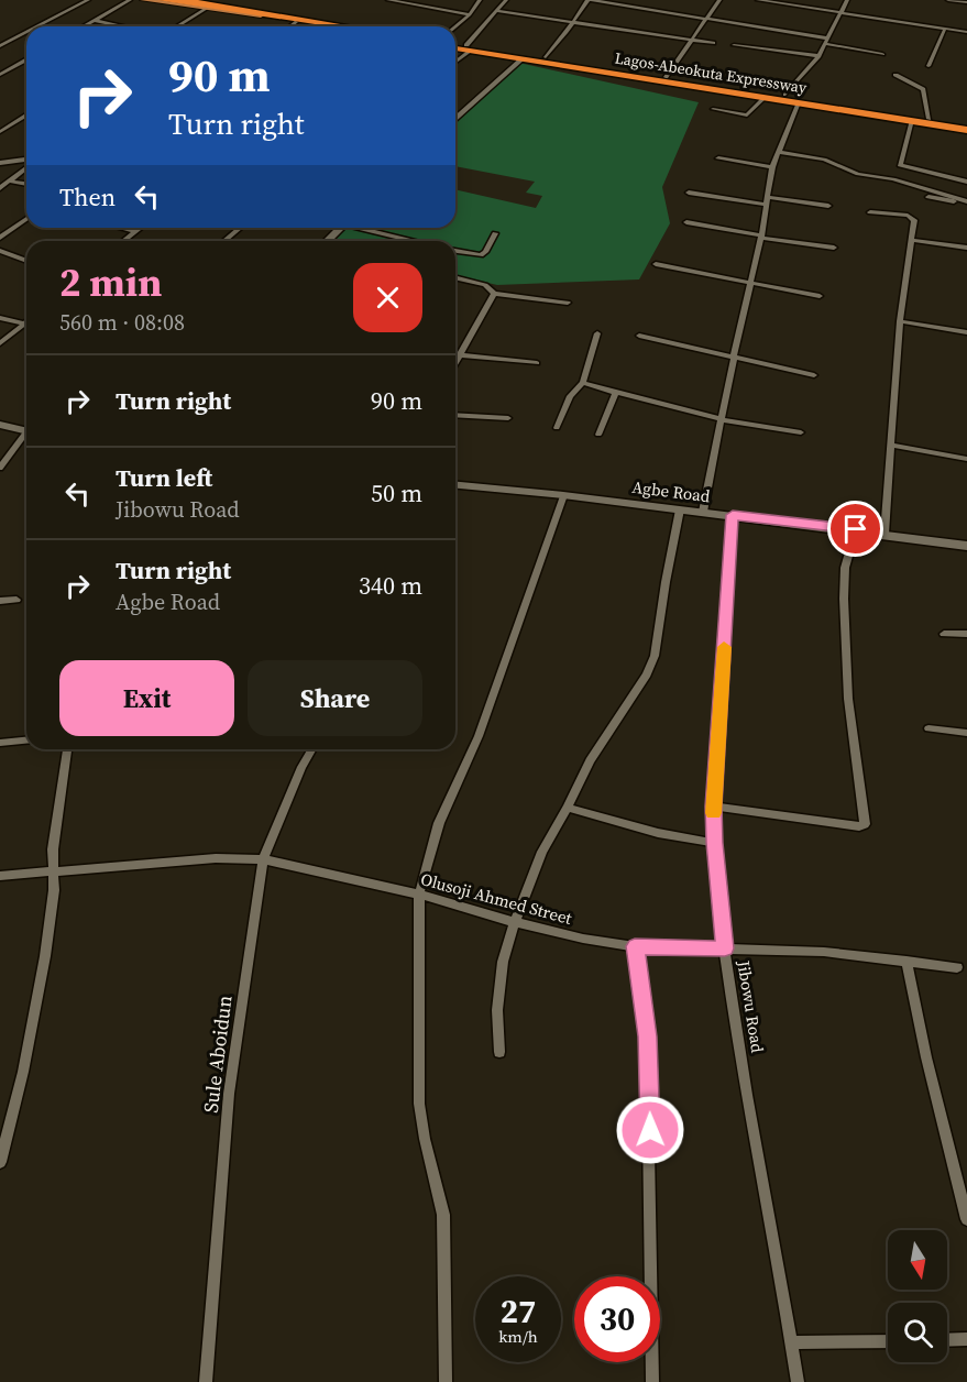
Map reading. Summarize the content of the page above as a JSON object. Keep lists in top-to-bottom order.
{
  "streets": {
    "highway": ["Lagos-Abeokuta Expressway"],
    "street": [
      "Agbe Road",
      "Olusoji Ahmed Street",
      "Jibowu Road",
      "Sule Aboidun"
    ]
  },
  "crossings": [
    ["Agbe Road", "Jibowu Road"],
    ["Olusoji Ahmed Street", "Jibowu Road"],
    ["Olusoji Ahmed Street", "Sule Aboidun"]
  ],
  "north": "bottom",
  "page": {
    "turn": ["90 m", "Turn right"],
    "then": "Then",
    "heading": ["2 min", "560 m · 08:08"],
    "list": [
      {
        "name": "Turn right",
        "value": "90 m"
      },
      {
        "name": "Turn left",
        "note": "Jibowu Road",
        "value": "50 m"
      },
      {
        "name": "Turn right",
        "note": "Agbe Road",
        "value": "340 m"
      }
    ],
    "buttons": ["Exit", "Share"],
    "speed": "27 km/h",
    "limit": "30"
  }
}
